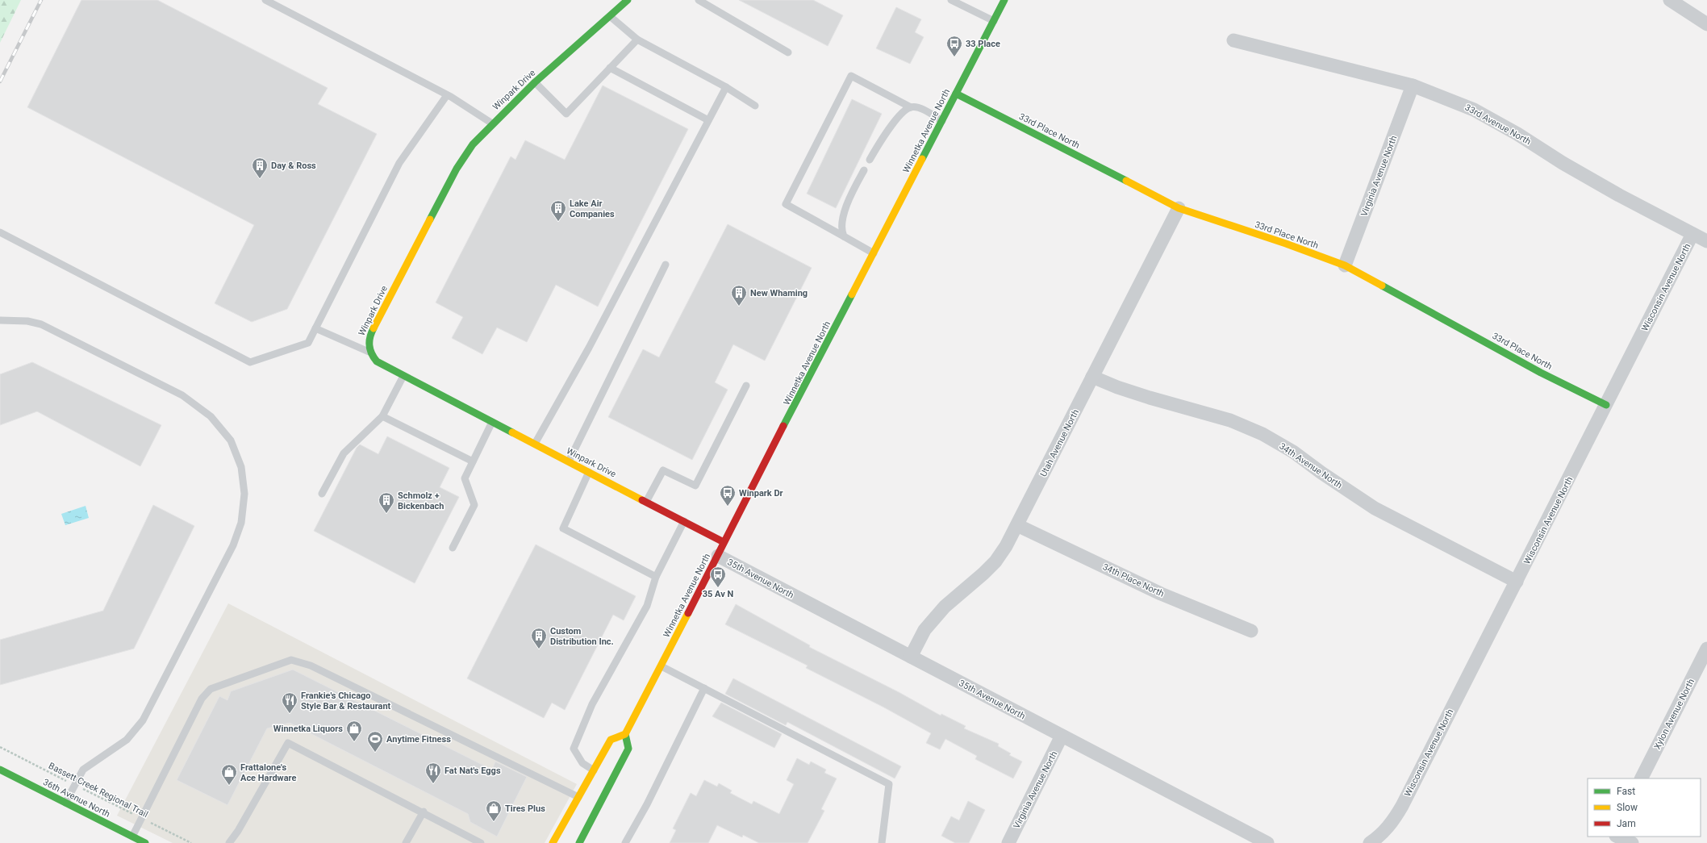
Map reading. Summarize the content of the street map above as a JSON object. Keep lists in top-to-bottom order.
{
  "streets": {
    "street": [
      "Winpark Drive",
      "33rd Avenue North",
      "Winnetka Avenue North",
      "33rd Place North",
      "Virginia Avenue North",
      "Wisconsin Avenue North",
      "Utah Avenue North",
      "34th Avenue North",
      "35th Avenue North",
      "34th Place North",
      "Xylon Avenue North",
      "36th Avenue North"
    ],
    "path": ["Bassett Creek Regional Trail"]
  },
  "crossings": [
    ["Winpark Drive", "Winnetka Avenue North"],
    ["33rd Avenue North", "Virginia Avenue North"],
    ["33rd Avenue North", "Wisconsin Avenue North"],
    ["Winnetka Avenue North", "33rd Place North"],
    ["Winnetka Avenue North", "35th Avenue North"],
    ["33rd Place North", "Virginia Avenue North"],
    ["33rd Place North", "Wisconsin Avenue North"],
    ["33rd Place North", "Utah Avenue North"],
    ["Virginia Avenue North", "35th Avenue North"],
    ["Wisconsin Avenue North", "34th Avenue North"],
    ["Utah Avenue North", "34th Avenue North"],
    ["Utah Avenue North", "35th Avenue North"],
    ["Utah Avenue North", "34th Place North"]
  ],
  "places": {
    "bus stop": ["33 Place", "Winpark Dr", "35 Av N"],
    "building": [
      "Day & Ross",
      "Lake Air Companies",
      "New Whaming",
      "Schmolz + Bickenbach",
      "Custom Distribution Inc."
    ],
    "restaurant": ["Frankie's Chicago Style Bar & Restaurant", "Fat Nat's Eggs"],
    "shop": ["Winnetka Liquors", "Frattalone's Ace Hardware", "Tires Plus"],
    "sports": ["Anytime Fitness"]
  },
  "legend": ["Fast", "Slow", "Jam"]
}
